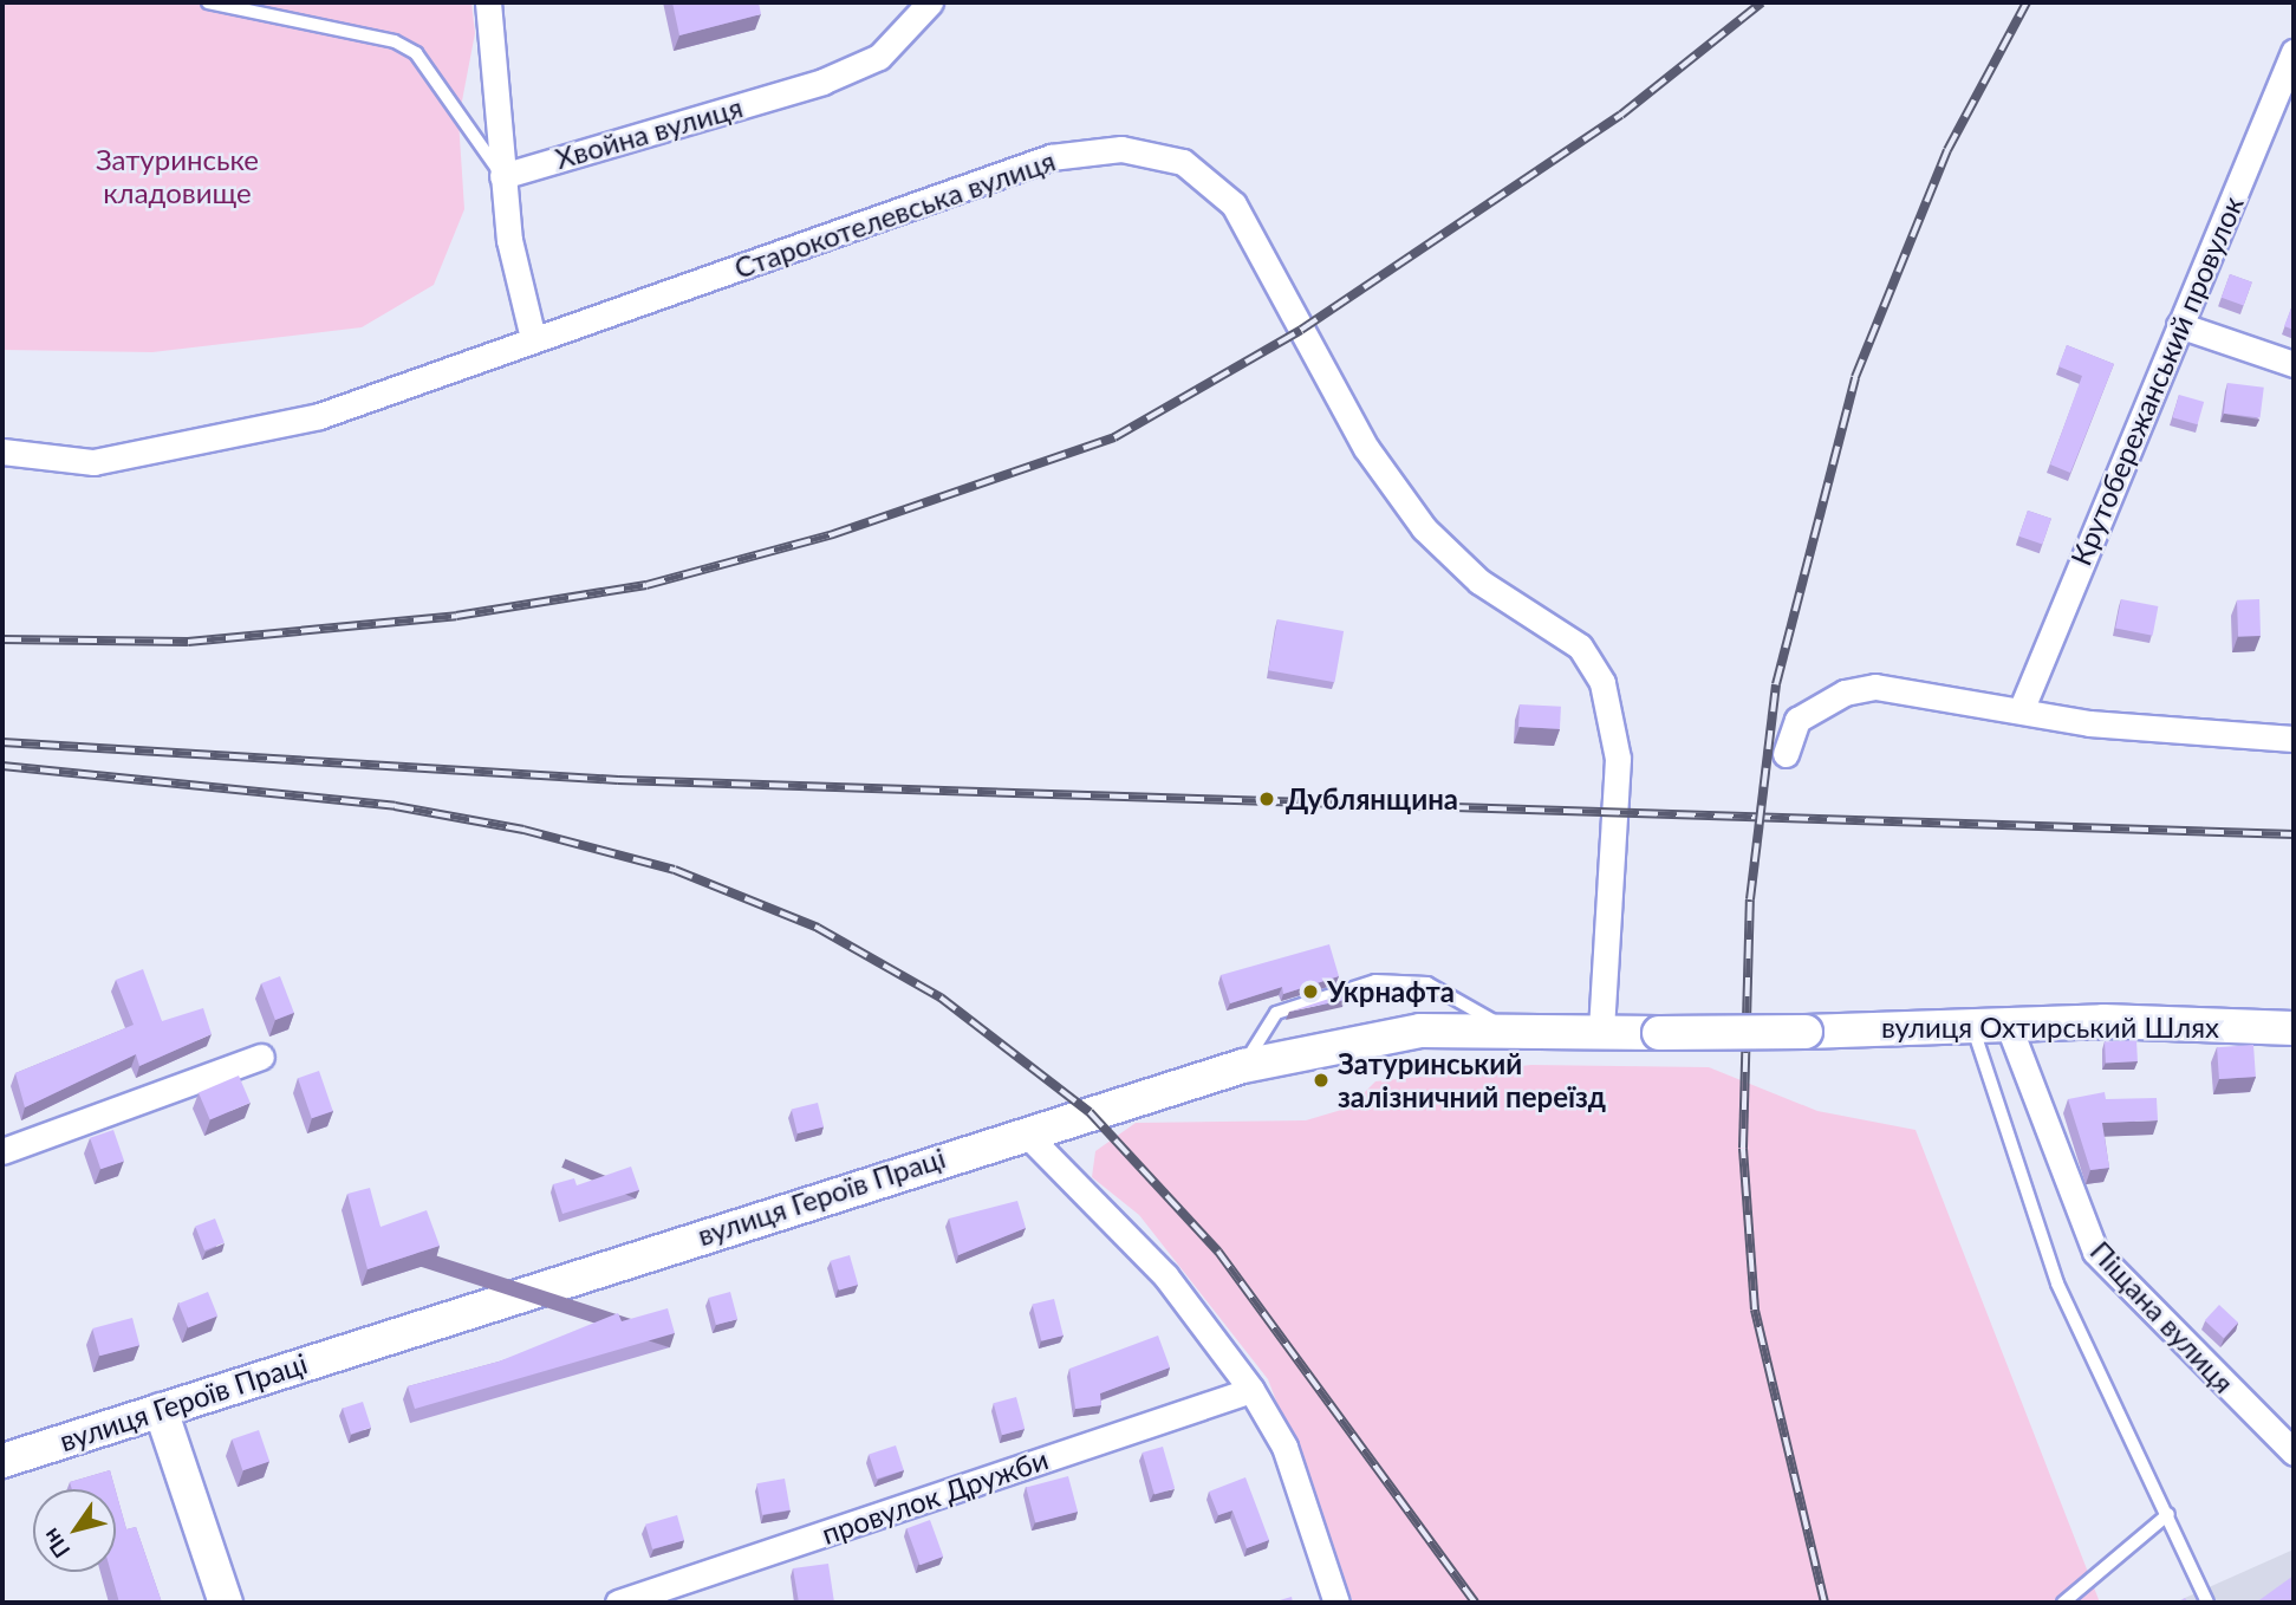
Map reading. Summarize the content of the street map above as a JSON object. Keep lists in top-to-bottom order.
{
  "streets": {
    "main road": ["вулиця Охтирський Шлях", "вулиця Героїв Праці"],
    "street": [
      "Хвойна вулиця",
      "Старокотелевська вулиця",
      "Крутобережанський провулок",
      "Піщана вулиця",
      "провулок Дружби"
    ]
  },
  "crossings": [
    ["Старокотелевська вулиця", "вулиця Героїв Праці"],
    ["вулиця Охтирський Шлях", "вулиця Героїв Праці"],
    ["вулиця Охтирський Шлях", "Піщана вулиця"]
  ],
  "parks": ["Затуринське кладовище"],
  "places": ["Дублянщина", "Укрнафта", "Затуринський залізничний переїзд"],
  "north": "bottom left"
}
